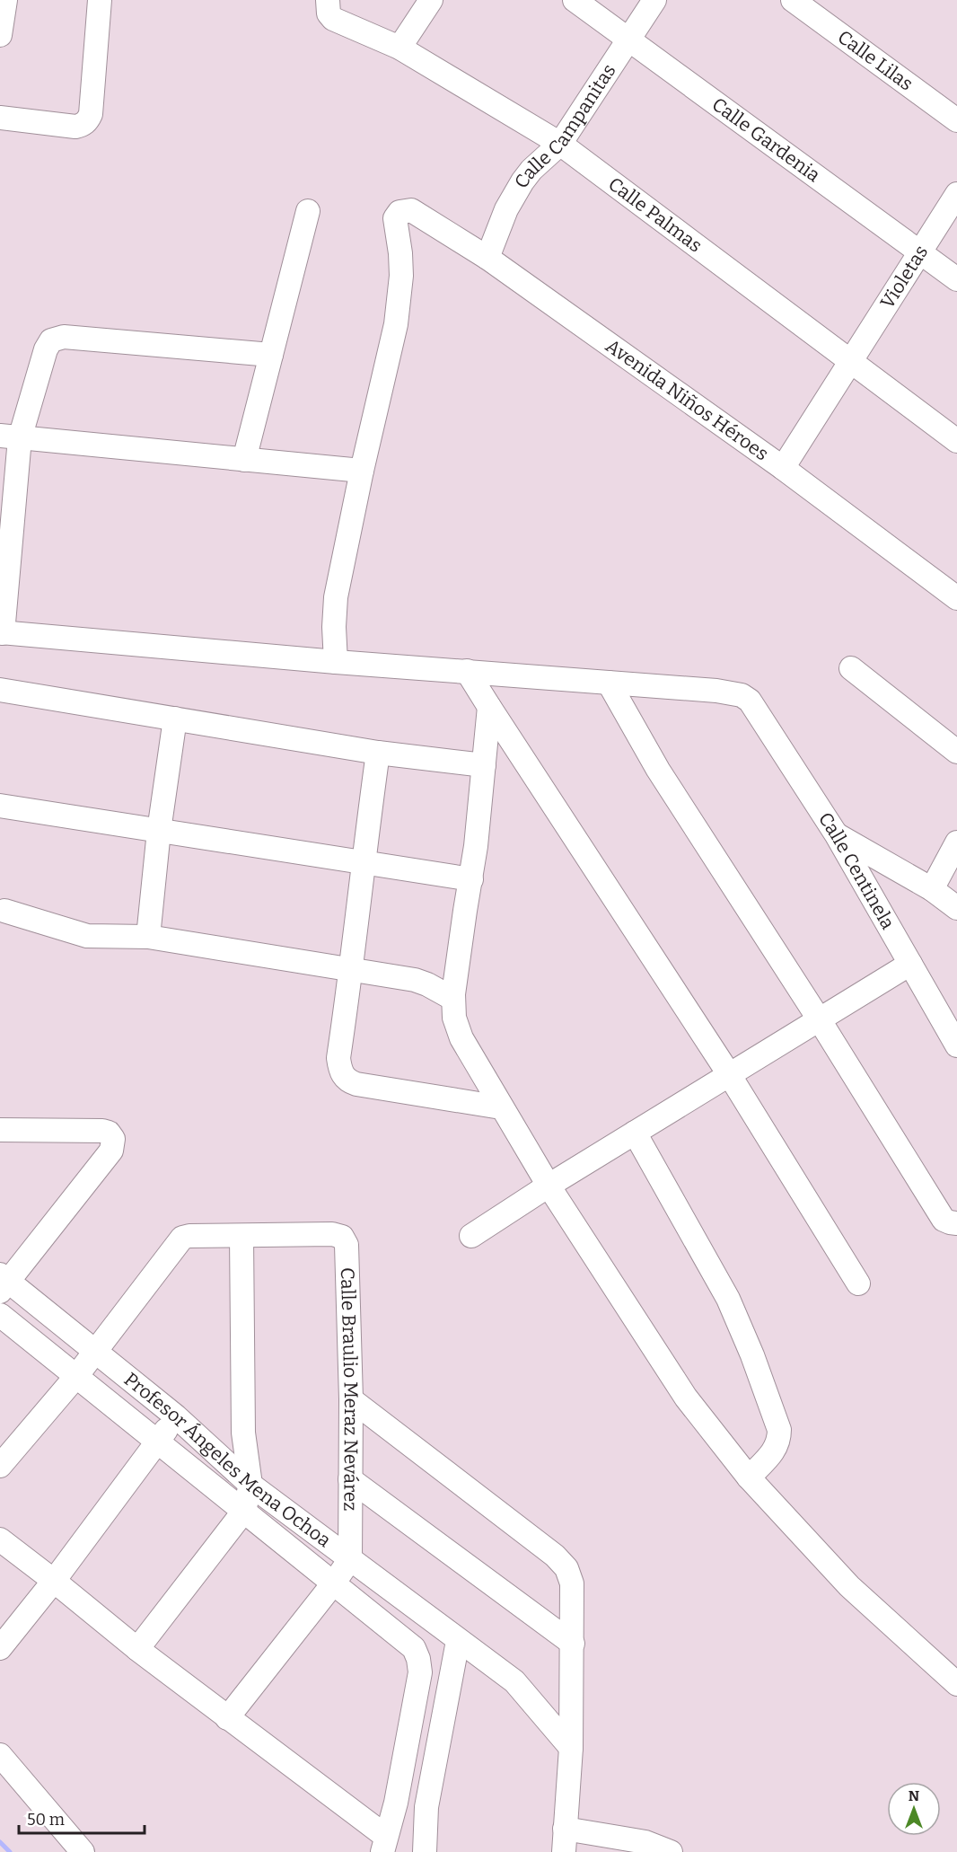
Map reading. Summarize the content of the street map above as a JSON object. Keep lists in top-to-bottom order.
{
  "streets": {
    "street": [
      "Calle Lilas",
      "Calle Campanitas",
      "Calle Gardenia",
      "Calle Palmas",
      "Violetas",
      "Avenida Niños Héroes",
      "Calle Centinela",
      "Calle Braulio Meraz Nevárez",
      "Profesor Ángeles Mena Ochoa"
    ]
  },
  "crossings": [
    ["Calle Campanitas", "Calle Gardenia"],
    ["Calle Campanitas", "Calle Palmas"],
    ["Calle Campanitas", "Avenida Niños Héroes"],
    ["Calle Gardenia", "Violetas"],
    ["Calle Palmas", "Violetas"],
    ["Violetas", "Avenida Niños Héroes"],
    ["Calle Braulio Meraz Nevárez", "Profesor Ángeles Mena Ochoa"]
  ],
  "scale_bar": "50 m",
  "north": "top"
}
